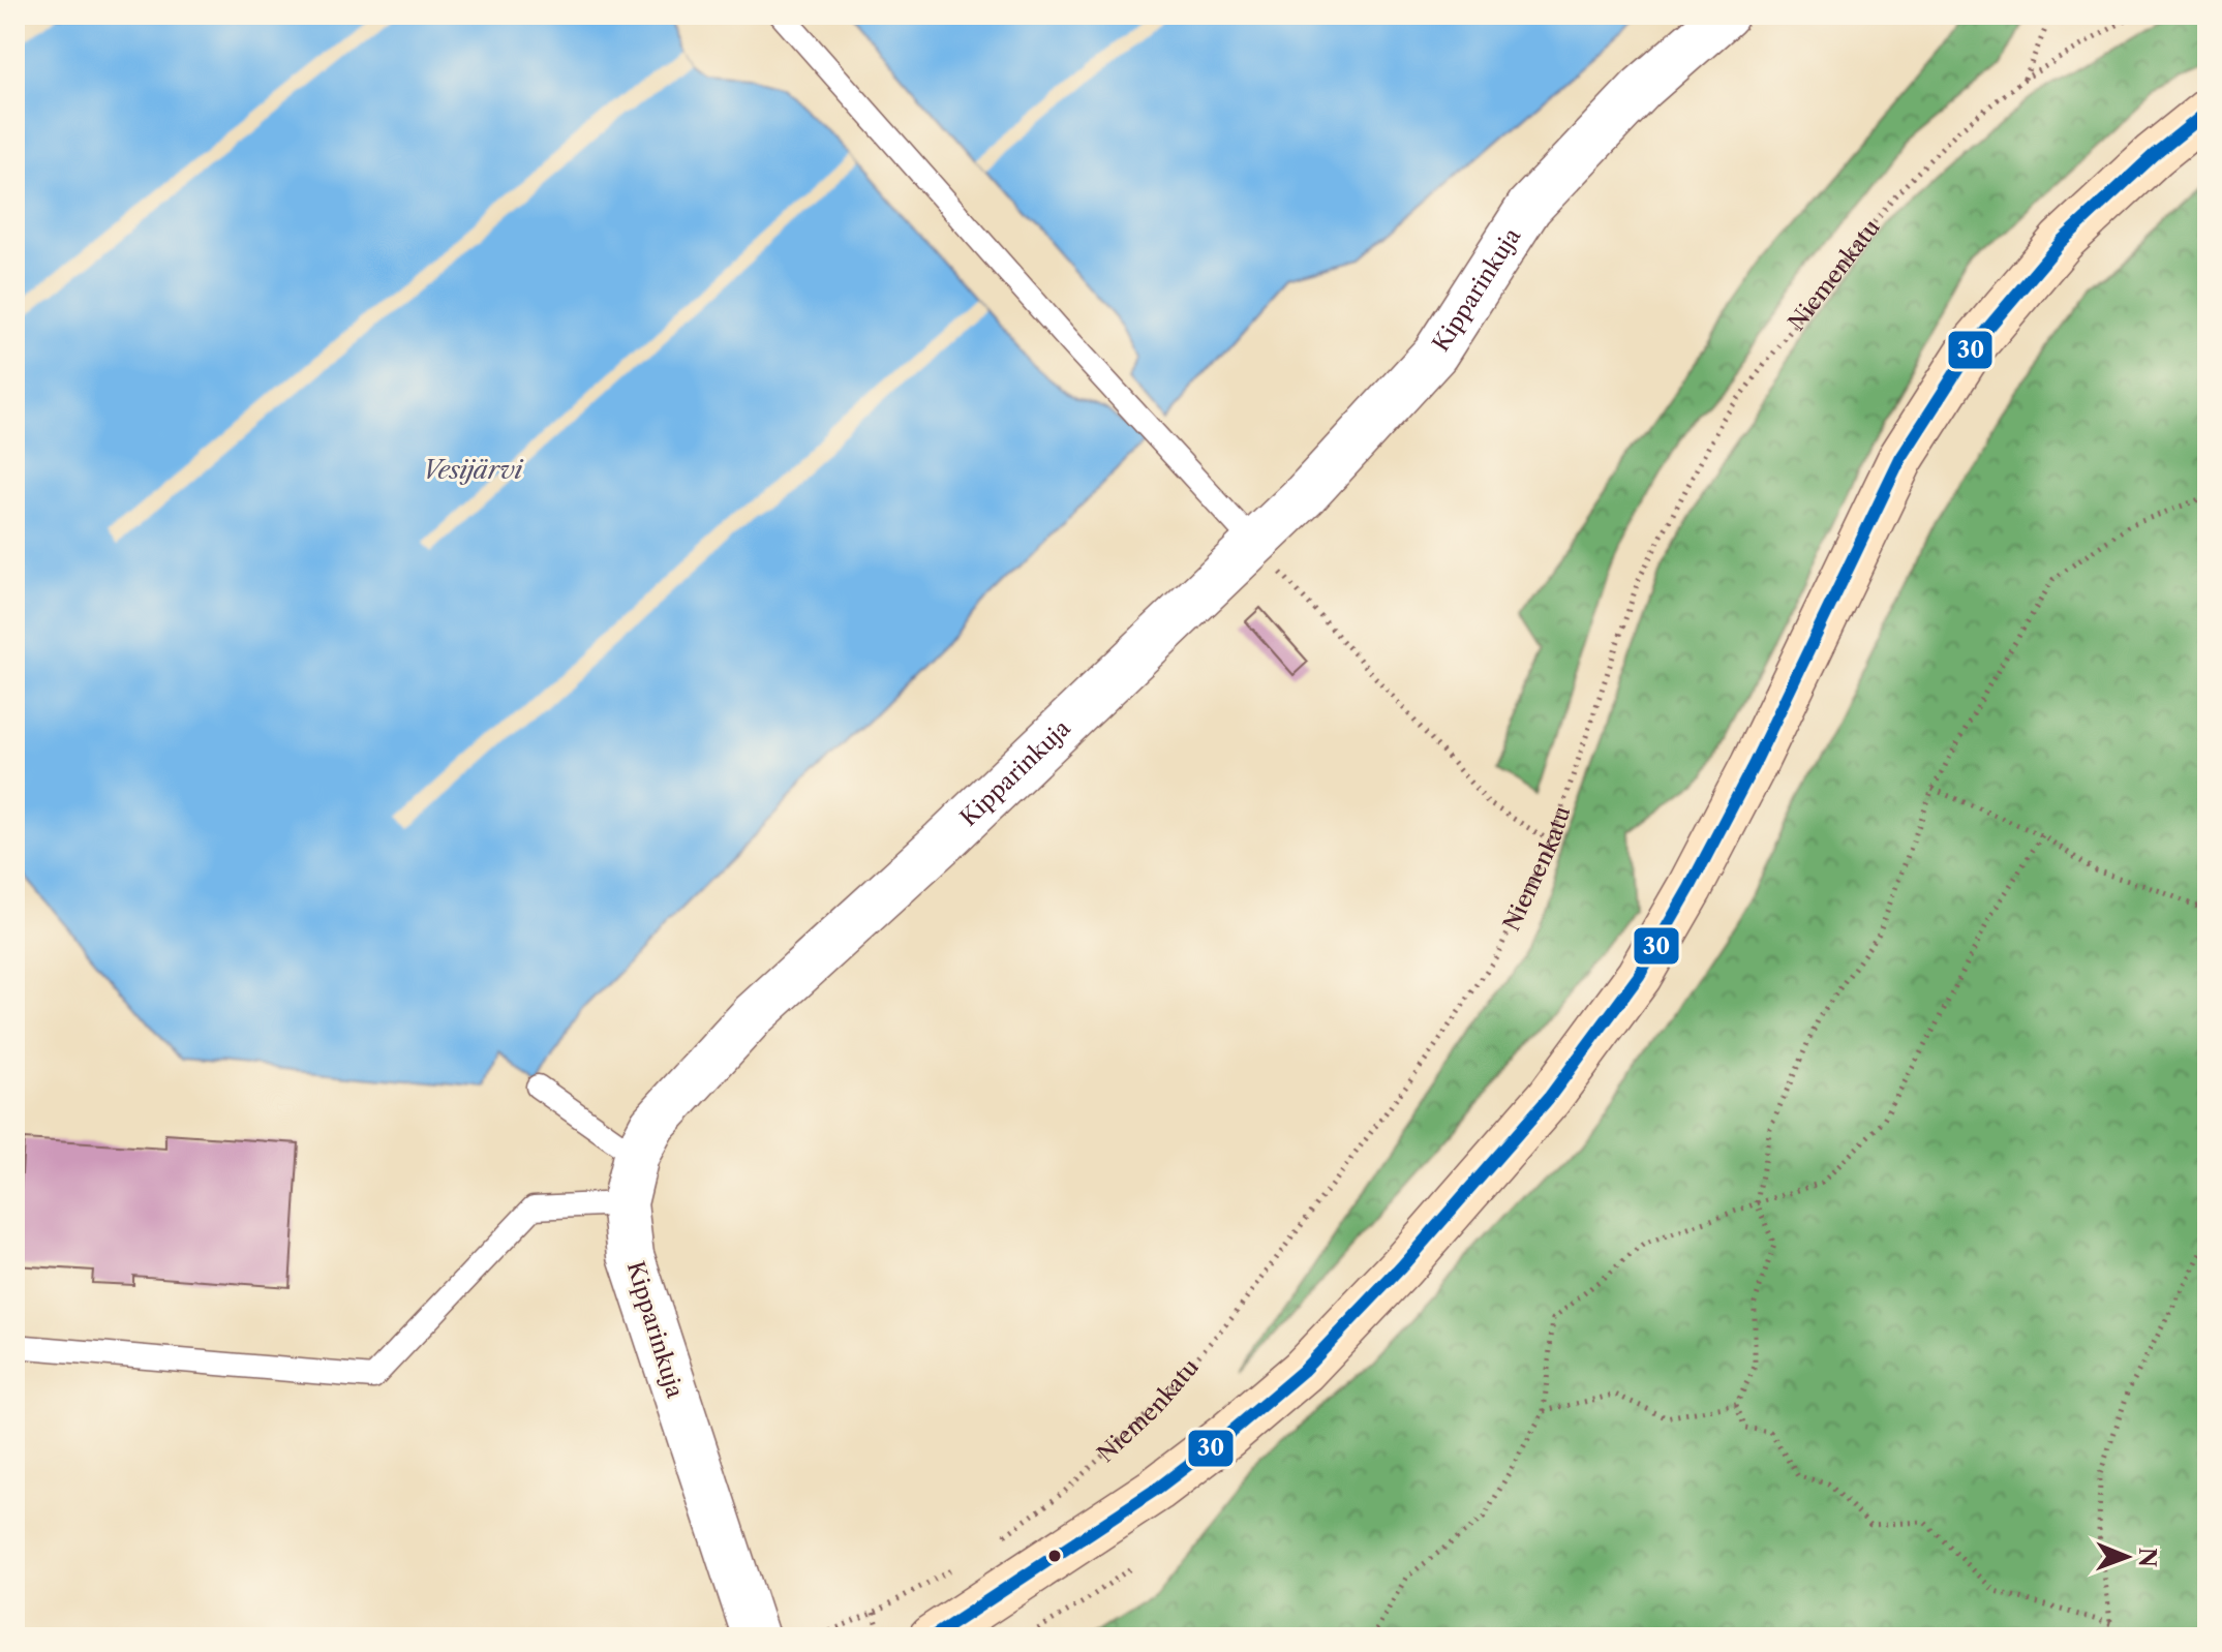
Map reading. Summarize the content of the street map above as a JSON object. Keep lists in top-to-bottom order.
{
  "streets": {
    "street": ["Kipparinkuja"],
    "path": ["Niemenkatu"]
  },
  "water": ["Vesijärvi"],
  "lines": ["transit line 30"],
  "north": "right"
}
